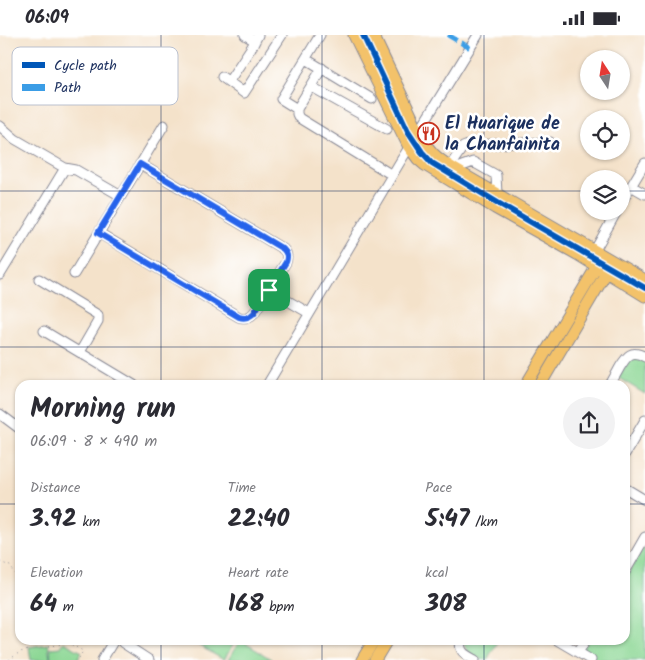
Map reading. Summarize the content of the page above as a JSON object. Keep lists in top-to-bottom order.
{
  "places": {
    "restaurant": ["El Huarique de la Chanfainita"]
  },
  "legend": ["Cycle path", "Path"],
  "north": "top",
  "page": {
    "status": "06:09",
    "heading": ["Morning run", "06:09 · 8 × 490 m"],
    "stats": [
      ["Distance", "3.92 km"],
      ["Time", "22:40"],
      ["Pace", "5:47 /km"],
      ["Elevation", "64 m"],
      ["Heart rate", "168 bpm"],
      ["kcal", "308"]
    ]
  }
}
